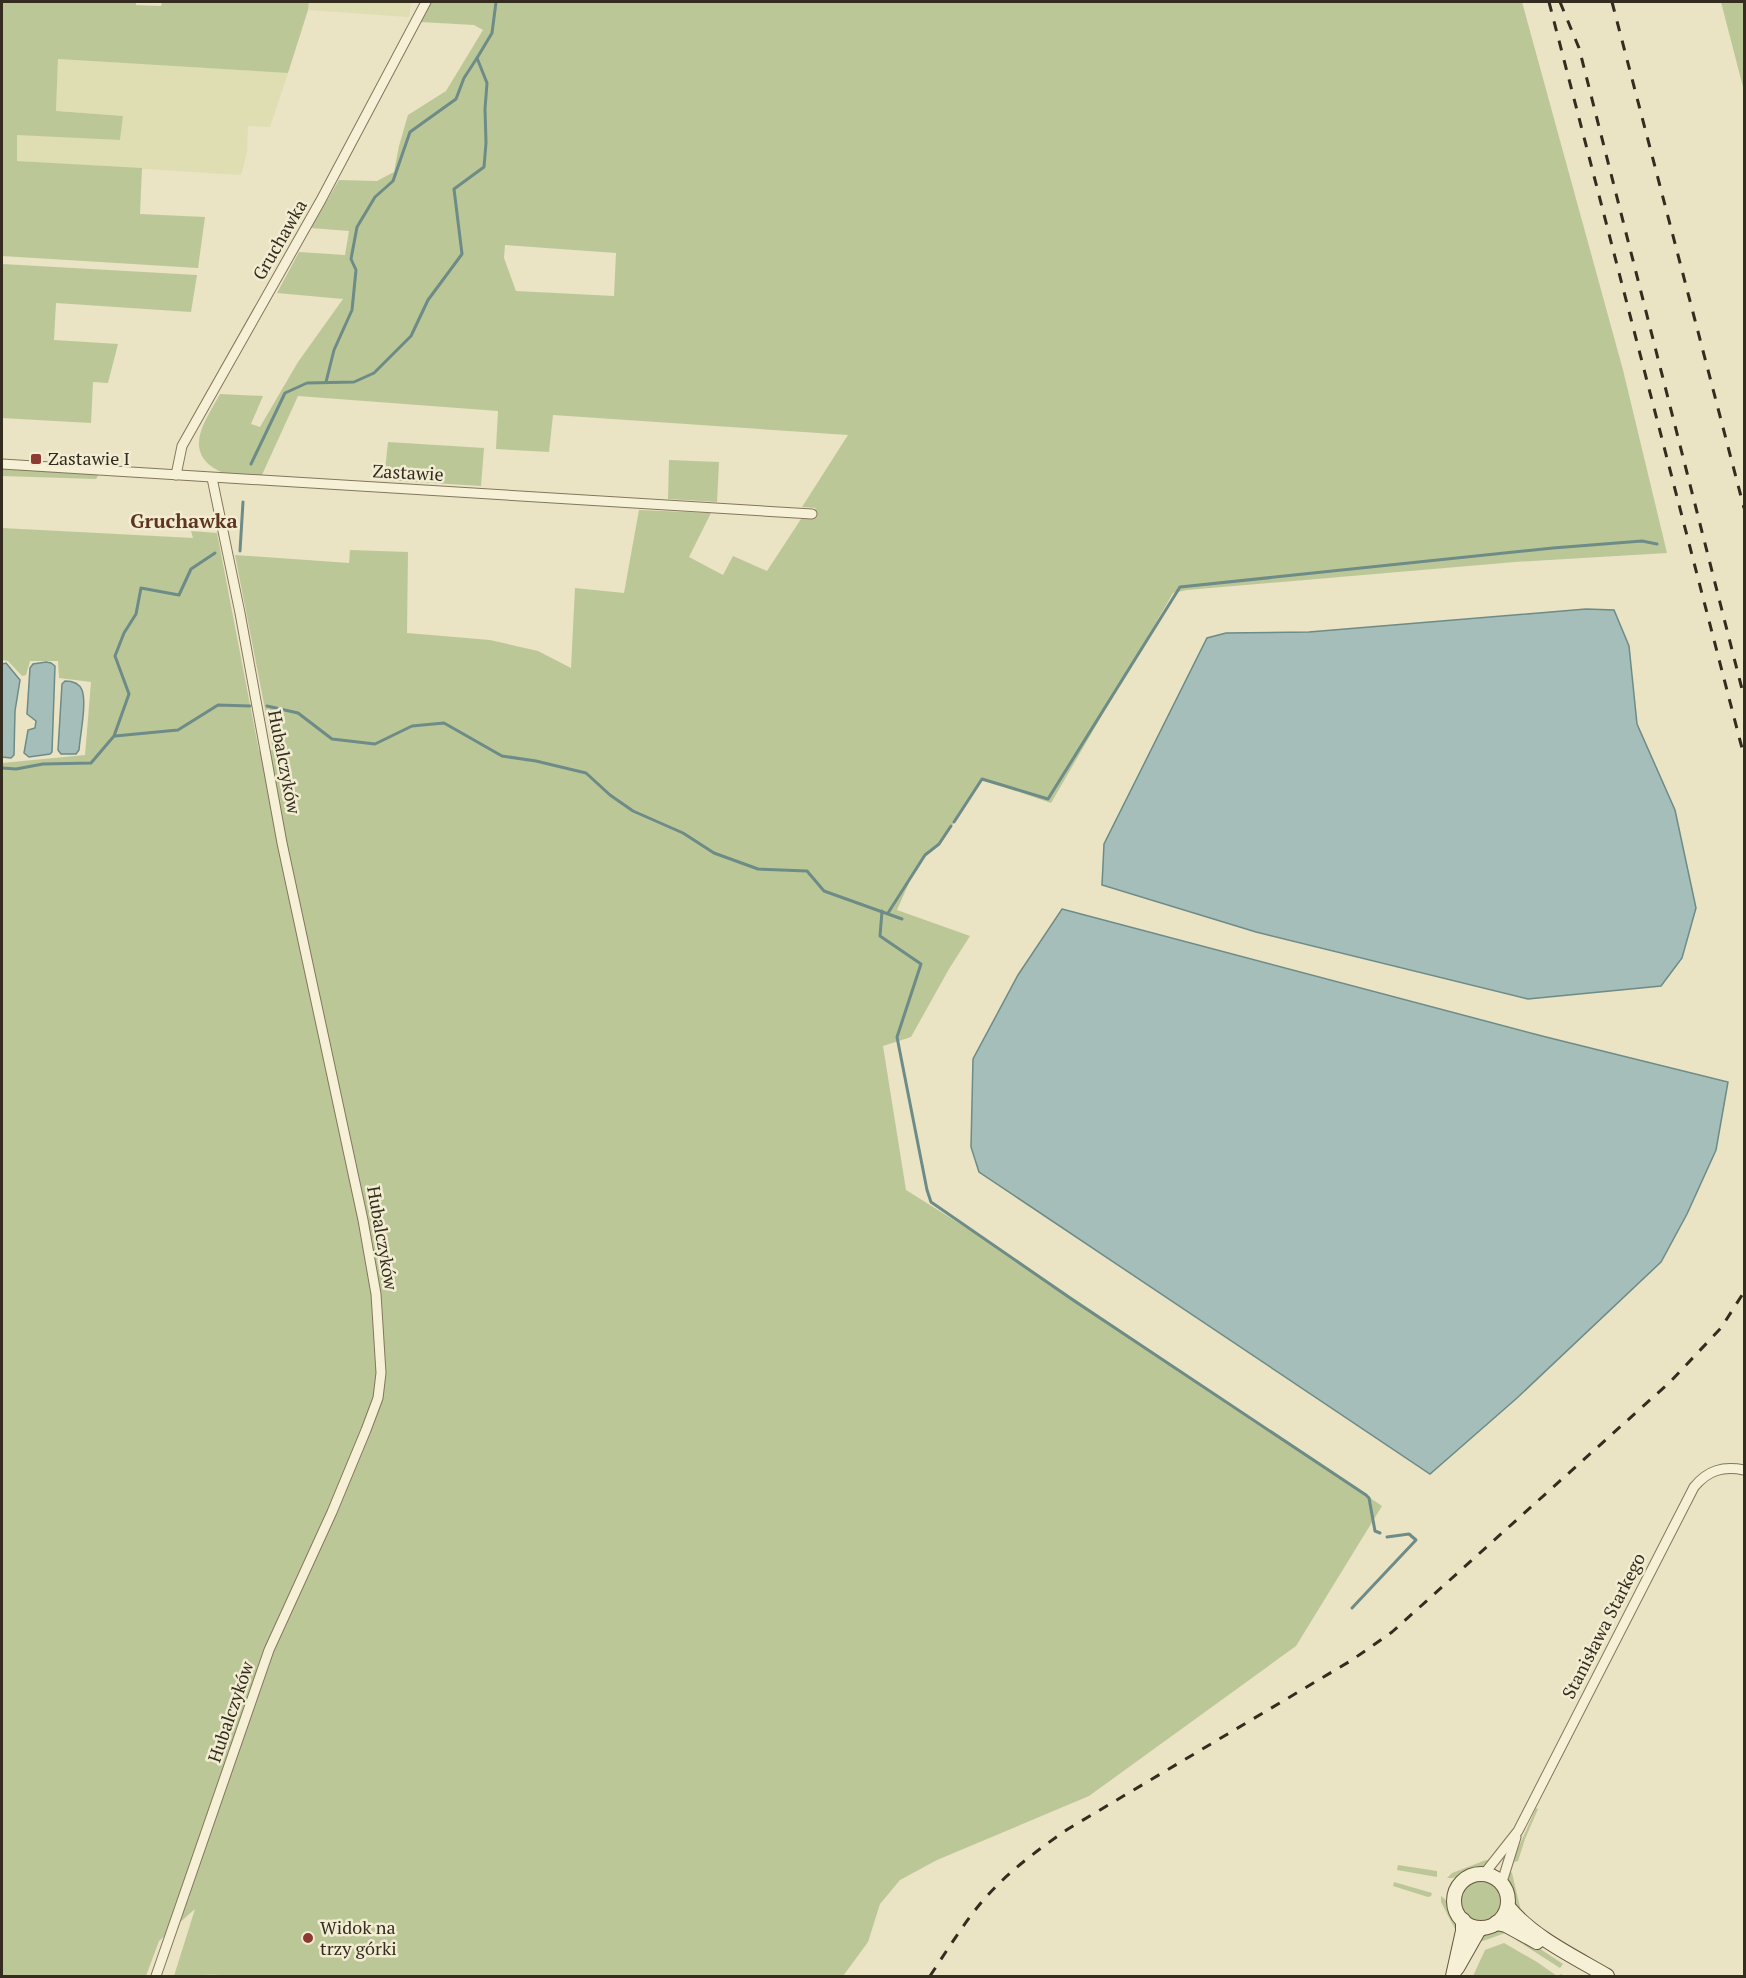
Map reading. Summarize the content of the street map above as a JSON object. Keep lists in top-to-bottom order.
{
  "streets": {
    "street": [
      "Gruchawka",
      "Zastawie",
      "Hubalczyków",
      "Stanisława Starkego"
    ]
  },
  "crossings": [
    ["Gruchawka", "Zastawie"],
    ["Zastawie", "Hubalczyków"]
  ],
  "districts": ["Gruchawka"],
  "places": {
    "transit": ["Zastawie I"],
    "other": ["Widok na trzy górki"]
  }
}
